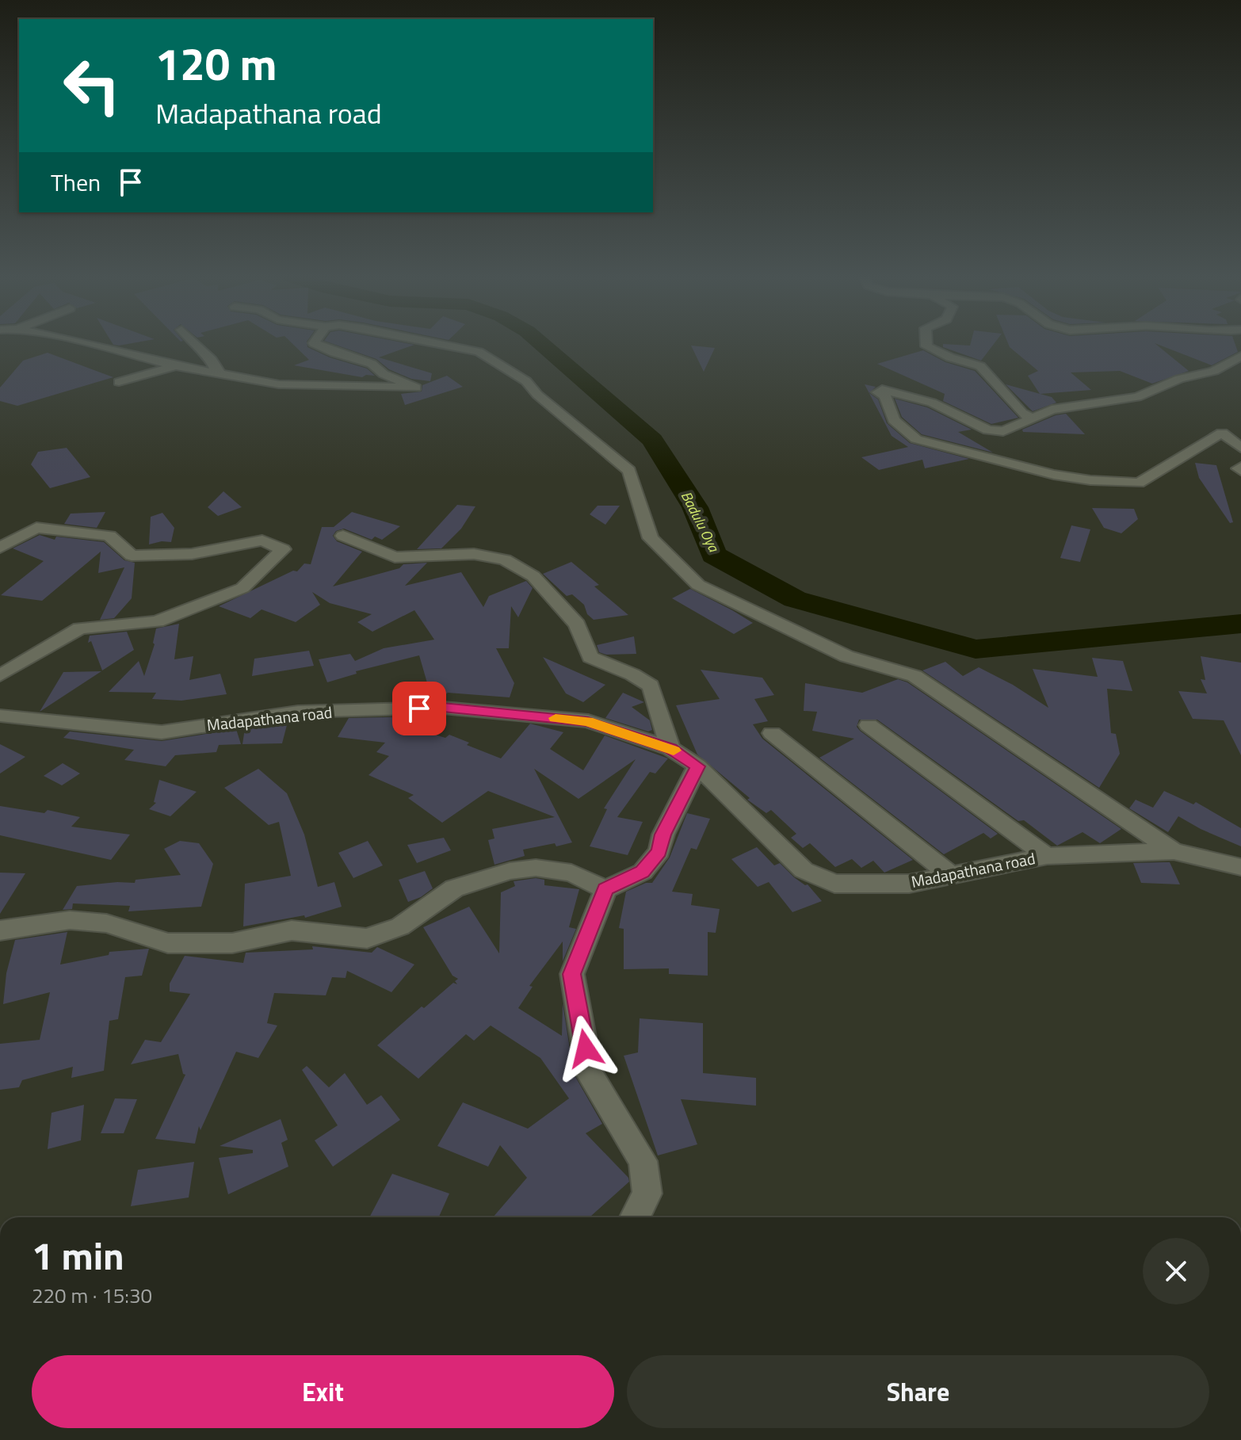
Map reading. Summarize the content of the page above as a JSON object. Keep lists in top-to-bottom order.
{
  "streets": {
    "street": ["Madapathana road"]
  },
  "water": ["Badulu Oya"],
  "page": {
    "turn": ["120 m", "Madapathana road"],
    "then": "Then",
    "heading": ["1 min", "220 m · 15:30"],
    "buttons": ["Exit", "Share"]
  }
}
